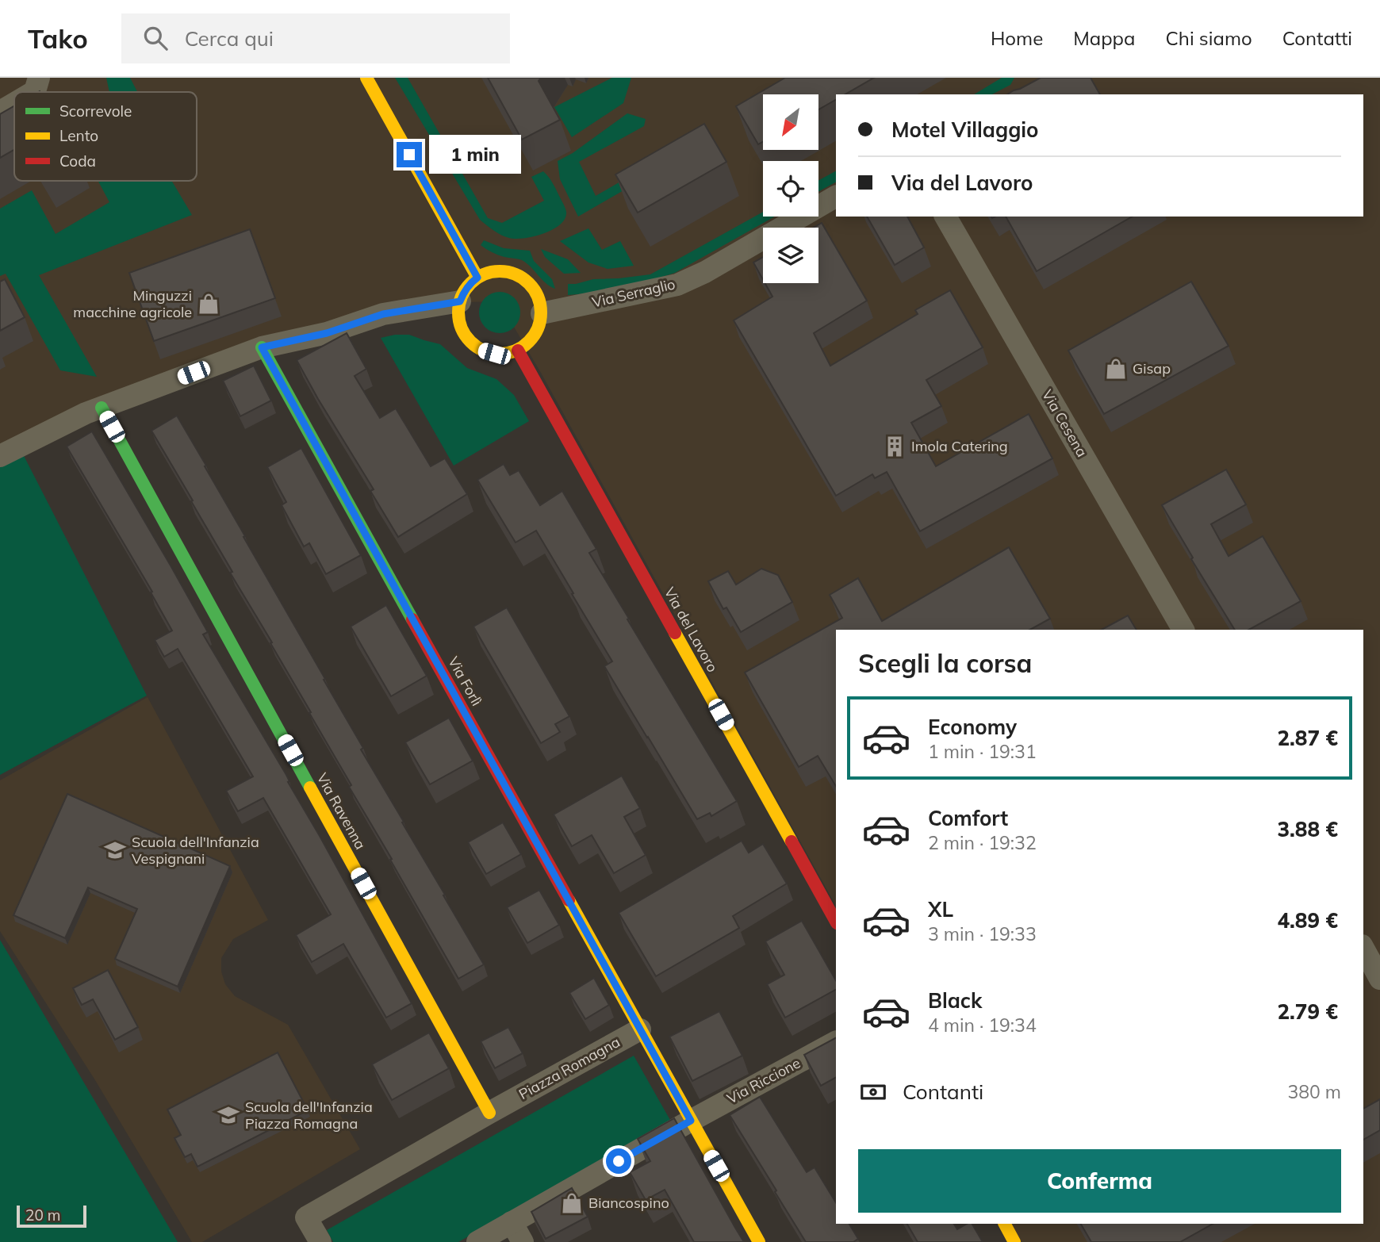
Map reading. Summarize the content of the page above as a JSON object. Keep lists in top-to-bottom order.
{
  "streets": {
    "street": [
      "Via Serraglio",
      "Via Cesena",
      "Via del Lavoro",
      "Via Forlì",
      "Via Ravenna",
      "Piazza Romagna",
      "Via Riccione"
    ]
  },
  "crossings": [
    ["Via Serraglio", "Via del Lavoro"],
    ["Via Forlì", "Piazza Romagna"],
    ["Via Ravenna", "Piazza Romagna"]
  ],
  "places": {
    "shop": ["Minguzzi macchine agricole", "Gisap", "Biancospino"],
    "building": ["Imola Catering"],
    "school or university": ["Scuola dell'Infanzia Vespignani", "Scuola dell'Infanzia Piazza Romagna"]
  },
  "legend": ["Scorrevole", "Lento", "Coda"],
  "scale_bar": "20 m",
  "north": "bottom left",
  "page": {
    "header": "Tako",
    "search": "Cerca qui",
    "nav": [
      "Home",
      "Mappa",
      "Chi siamo",
      "Contatti"
    ],
    "banner": ["Motel Villaggio", "Via del Lavoro"],
    "bubble": "1 min",
    "heading": "Scegli la corsa",
    "list": [
      {
        "name": "Economy",
        "note": "1 min · 19:31",
        "value": "2.87 €"
      },
      {
        "name": "Comfort",
        "note": "2 min · 19:32",
        "value": "3.88 €"
      },
      {
        "name": "XL",
        "note": "3 min · 19:33",
        "value": "4.89 €"
      },
      {
        "name": "Black",
        "note": "4 min · 19:34",
        "value": "2.79 €"
      }
    ],
    "pay": ["Contanti", "380 m"],
    "buttons": "Conferma",
    "scale": "20 m"
  }
}
